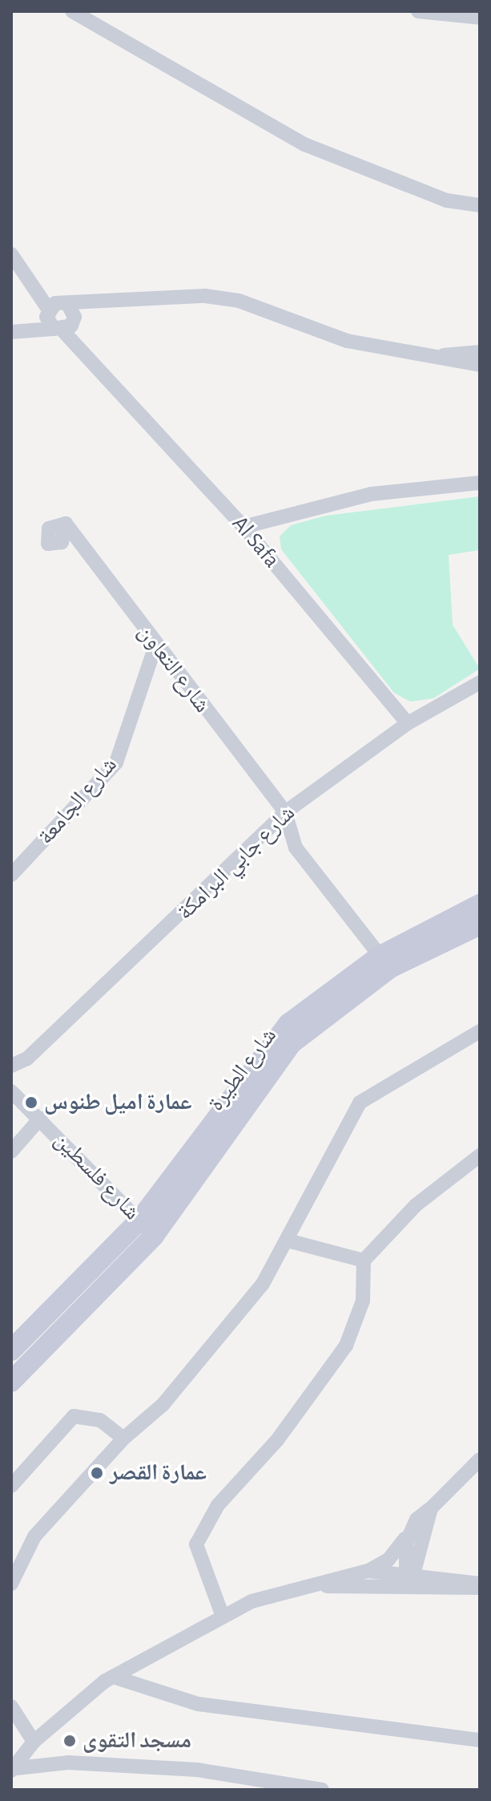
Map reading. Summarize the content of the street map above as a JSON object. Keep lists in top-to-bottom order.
{
  "streets": {
    "main road": ["شارع الطيرة"],
    "street": [
      "Al Safa",
      "شارع التعاون",
      "شارع الجامعة",
      "شارع جابي البرامكة",
      "شارع فلسطين"
    ]
  },
  "crossings": [
    ["Al Safa", "شارع جابي البرامكة"],
    ["شارع التعاون", "شارع الجامعة"],
    ["شارع التعاون", "شارع جابي البرامكة"],
    ["شارع الطيرة", "شارع فلسطين"]
  ],
  "places": ["عمارة اميل طنوس", "عمارة القصر", "مسجد التقوى"]
}
